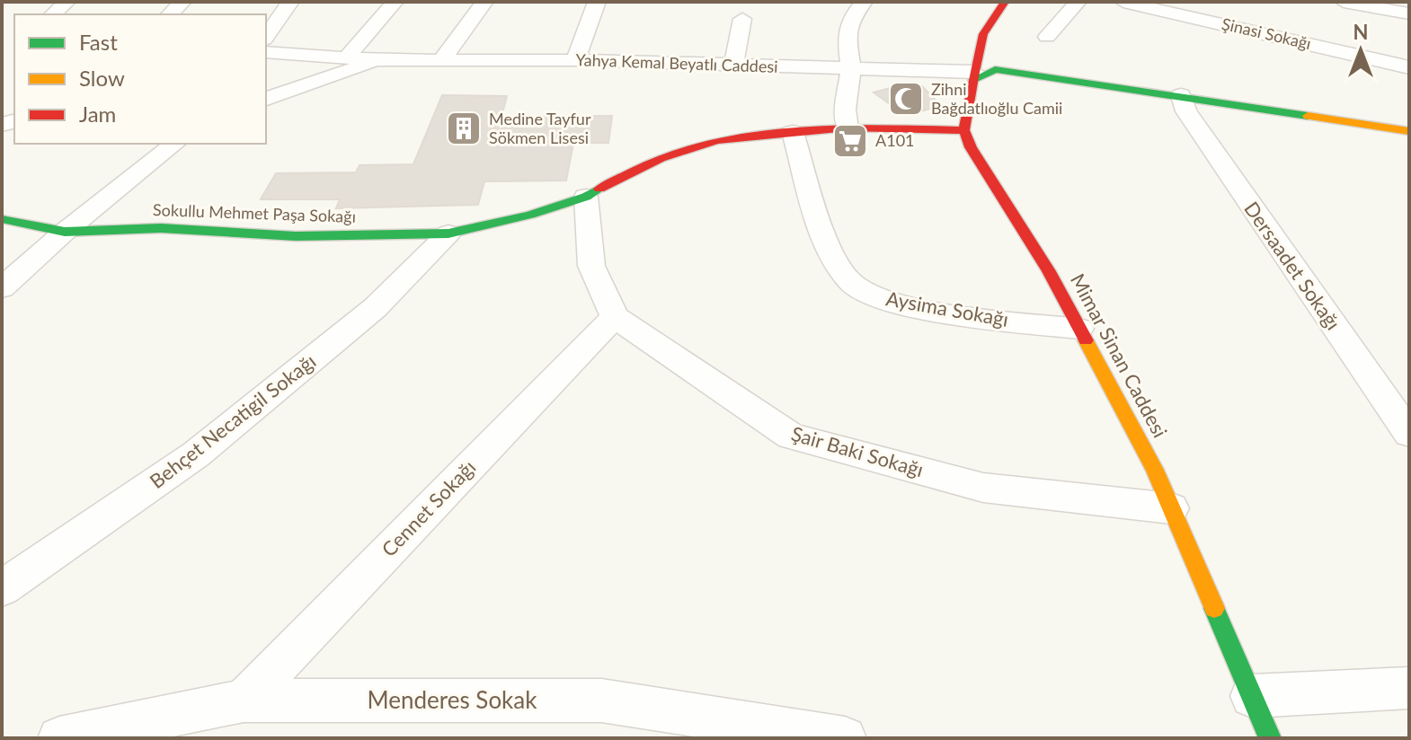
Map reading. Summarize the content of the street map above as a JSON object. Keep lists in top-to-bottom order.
{
  "streets": {
    "street": [
      "Şinasi Sokağı",
      "Yahya Kemal Beyatlı Caddesi",
      "Sokullu Mehmet Paşa Sokağı",
      "Dersaadet Sokağı",
      "Aysima Sokağı",
      "Mimar Sinan Caddesi",
      "Behçet Necatigil Sokağı",
      "Şair Baki Sokağı",
      "Cennet Sokağı",
      "Menderes Sokak"
    ]
  },
  "crossings": [
    ["Yahya Kemal Beyatlı Caddesi", "Dersaadet Sokağı"],
    ["Sokullu Mehmet Paşa Sokağı", "Aysima Sokağı"],
    ["Sokullu Mehmet Paşa Sokağı", "Mimar Sinan Caddesi"],
    ["Sokullu Mehmet Paşa Sokağı", "Behçet Necatigil Sokağı"],
    ["Aysima Sokağı", "Mimar Sinan Caddesi"],
    ["Mimar Sinan Caddesi", "Şair Baki Sokağı"],
    ["Şair Baki Sokağı", "Cennet Sokağı"],
    ["Cennet Sokağı", "Menderes Sokak"]
  ],
  "places": {
    "mosque": ["Zihni Bağdatlıoğlu Camii"],
    "building": ["Medine Tayfur Sökmen Lisesi"],
    "supermarket": ["A101"]
  },
  "legend": ["Fast", "Slow", "Jam"],
  "north": "top"
}
